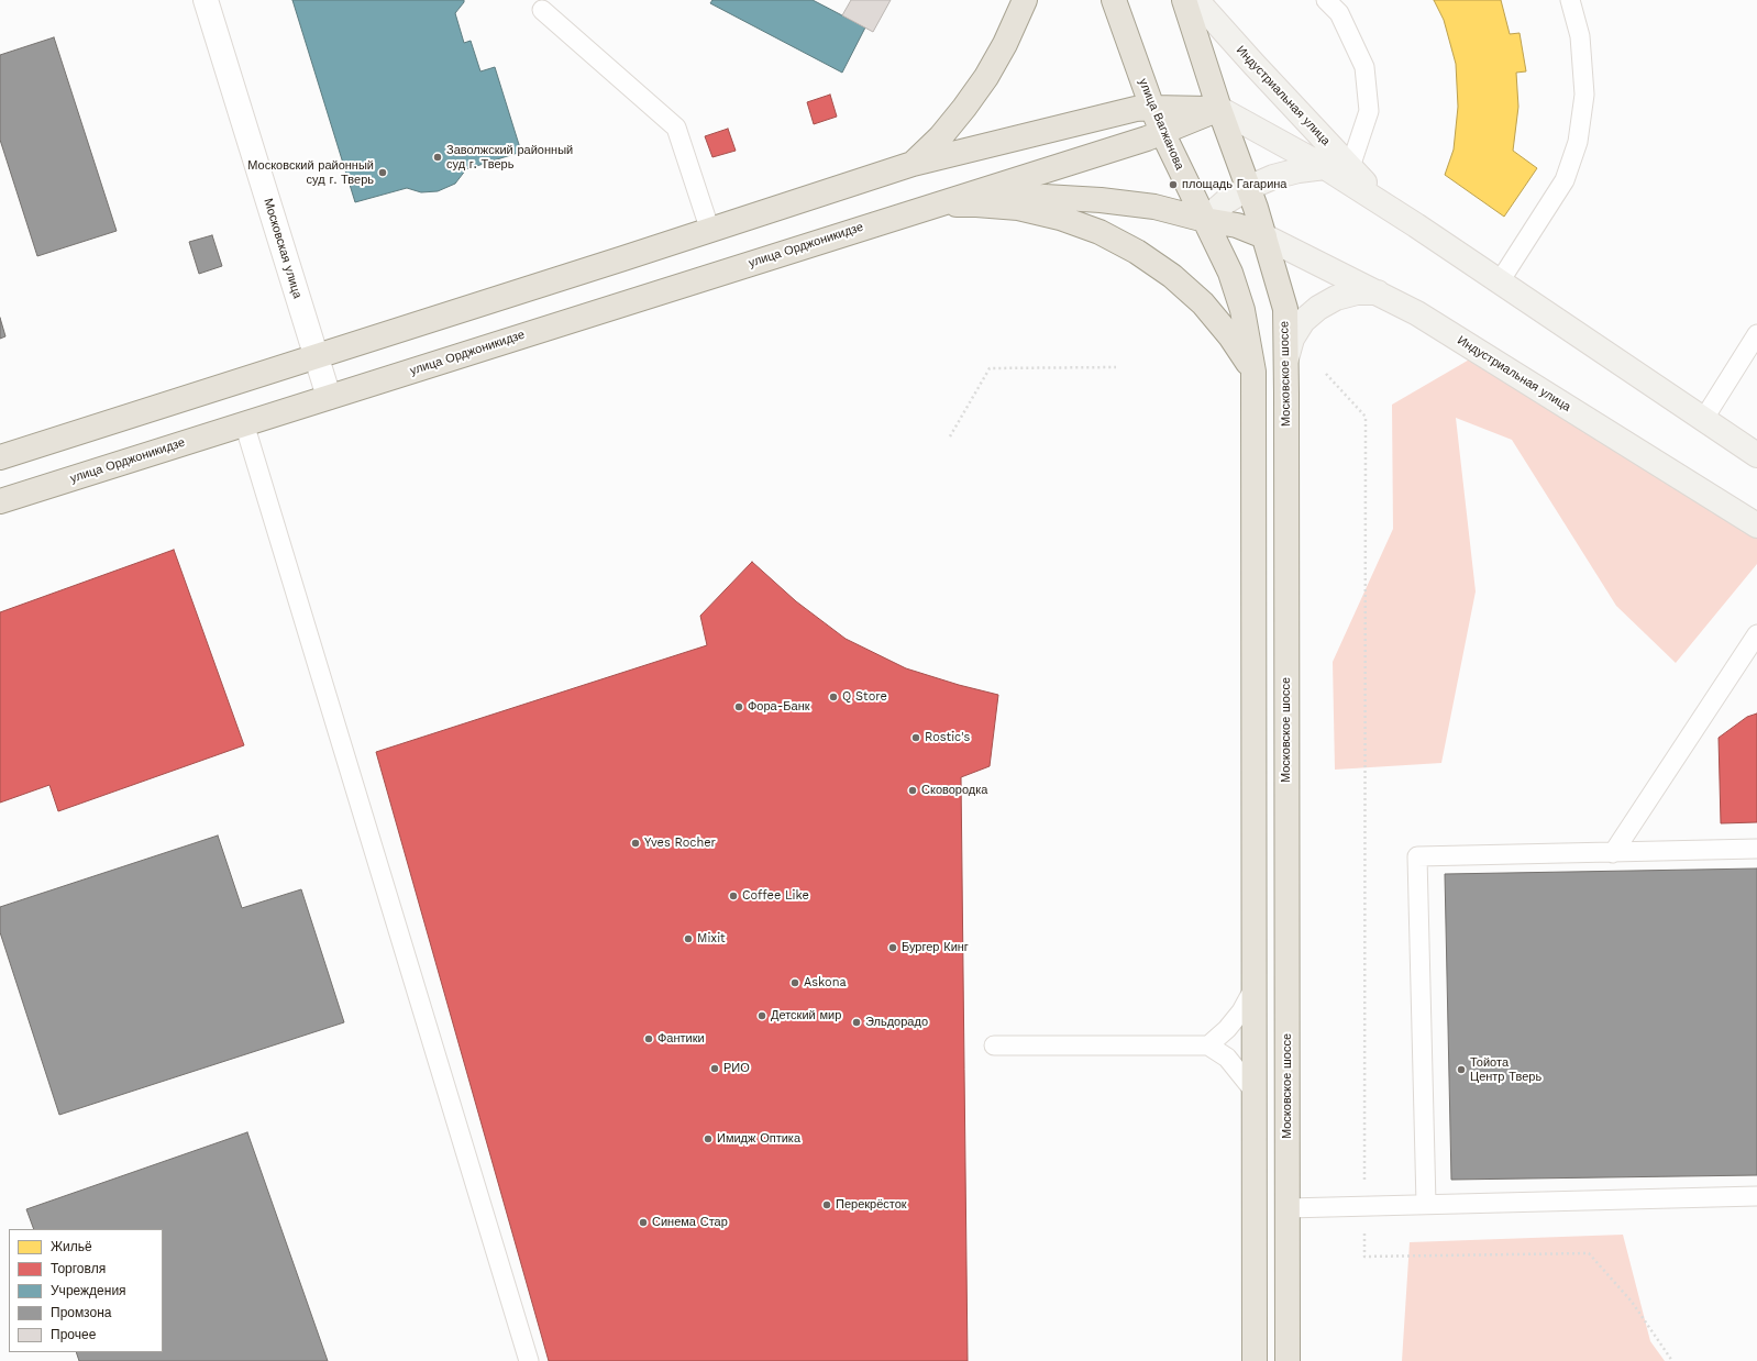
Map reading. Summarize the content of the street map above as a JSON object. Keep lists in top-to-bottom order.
{
  "streets": {
    "main road": ["улица Вагжанова", "улица Орджоникидзе", "Московское шоссе"],
    "street": ["Индустриальная улица", "Московская улица"]
  },
  "crossings": [
    ["Индустриальная улица", "Московское шоссе"],
    ["улица Орджоникидзе", "Московская улица"]
  ],
  "places": [
    "Заволжский районный суд г. Тверь",
    "Московский районный суд г. Тверь",
    "площадь Гагарина",
    "Q Store",
    "Фора-Банк",
    "Rostic's",
    "Сковородка",
    "Yves Rocher",
    "Coffee Like",
    "Mixit",
    "Бургер Кинг",
    "Askona",
    "Детский мир",
    "Эльдорадо",
    "Фантики",
    "РИО",
    "Тойота Центр Тверь",
    "Имидж Оптика",
    "Перекрёсток",
    "Синема Стар"
  ],
  "legend": [
    "Жильё",
    "Торговля",
    "Учреждения",
    "Промзона",
    "Прочее"
  ]
}
